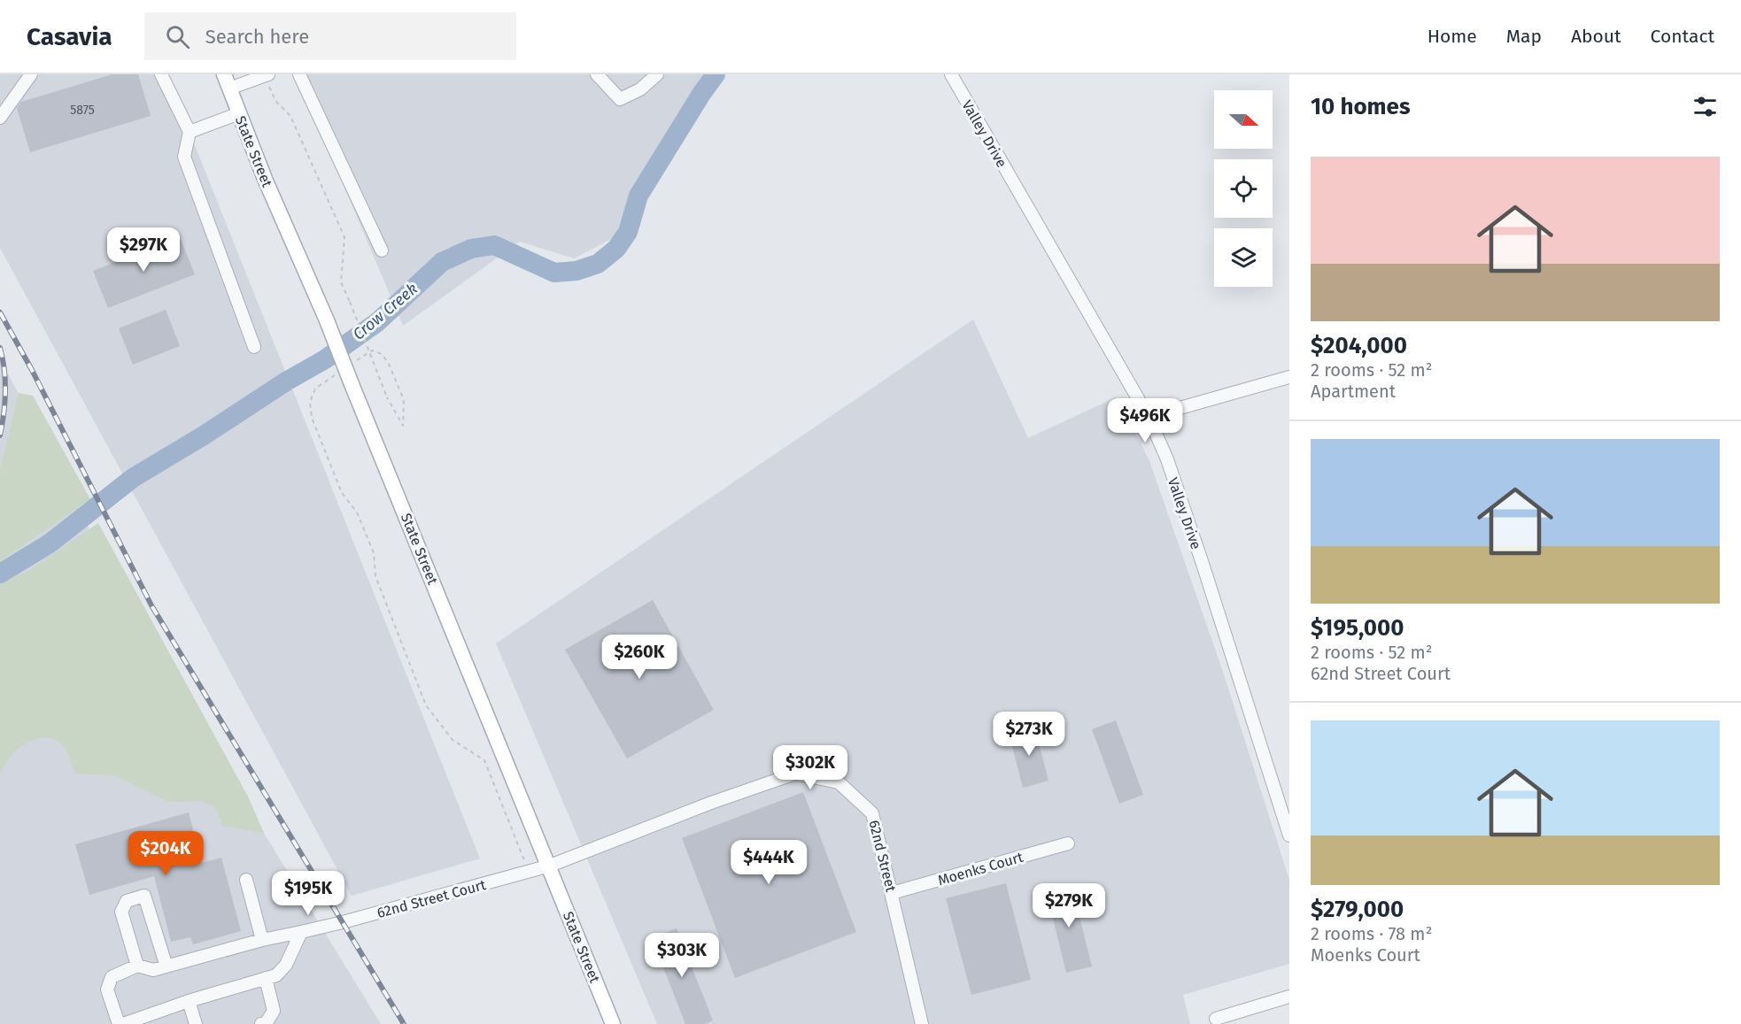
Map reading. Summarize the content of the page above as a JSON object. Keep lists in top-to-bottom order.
{
  "streets": {
    "main road": ["State Street"],
    "street": [
      "Valley Drive",
      "62nd Street",
      "Moenks Court",
      "62nd Street Court"
    ]
  },
  "crossings": [
    ["State Street", "62nd Street"],
    ["State Street", "62nd Street Court"],
    ["62nd Street", "Moenks Court"],
    ["62nd Street", "62nd Street Court"]
  ],
  "water": ["Crow Creek"],
  "house_numbers": ["5875"],
  "north": "right",
  "page": {
    "header": "Casavia",
    "search": "Search here",
    "nav": [
      "Home",
      "Map",
      "About",
      "Contact"
    ],
    "heading": "10 homes",
    "list": [
      {
        "name": "$204,000",
        "note": "2 rooms · 52 m² · Apartment"
      },
      {
        "name": "$195,000",
        "note": "2 rooms · 52 m² · 62nd Street Court"
      },
      {
        "name": "$279,000",
        "note": "2 rooms · 78 m² · Moenks Court"
      }
    ],
    "price": [
      "$297K",
      "$496K",
      "$260K",
      "$273K",
      "$302K",
      "$204K",
      "$444K",
      "$195K",
      "$279K",
      "$303K"
    ]
  }
}
